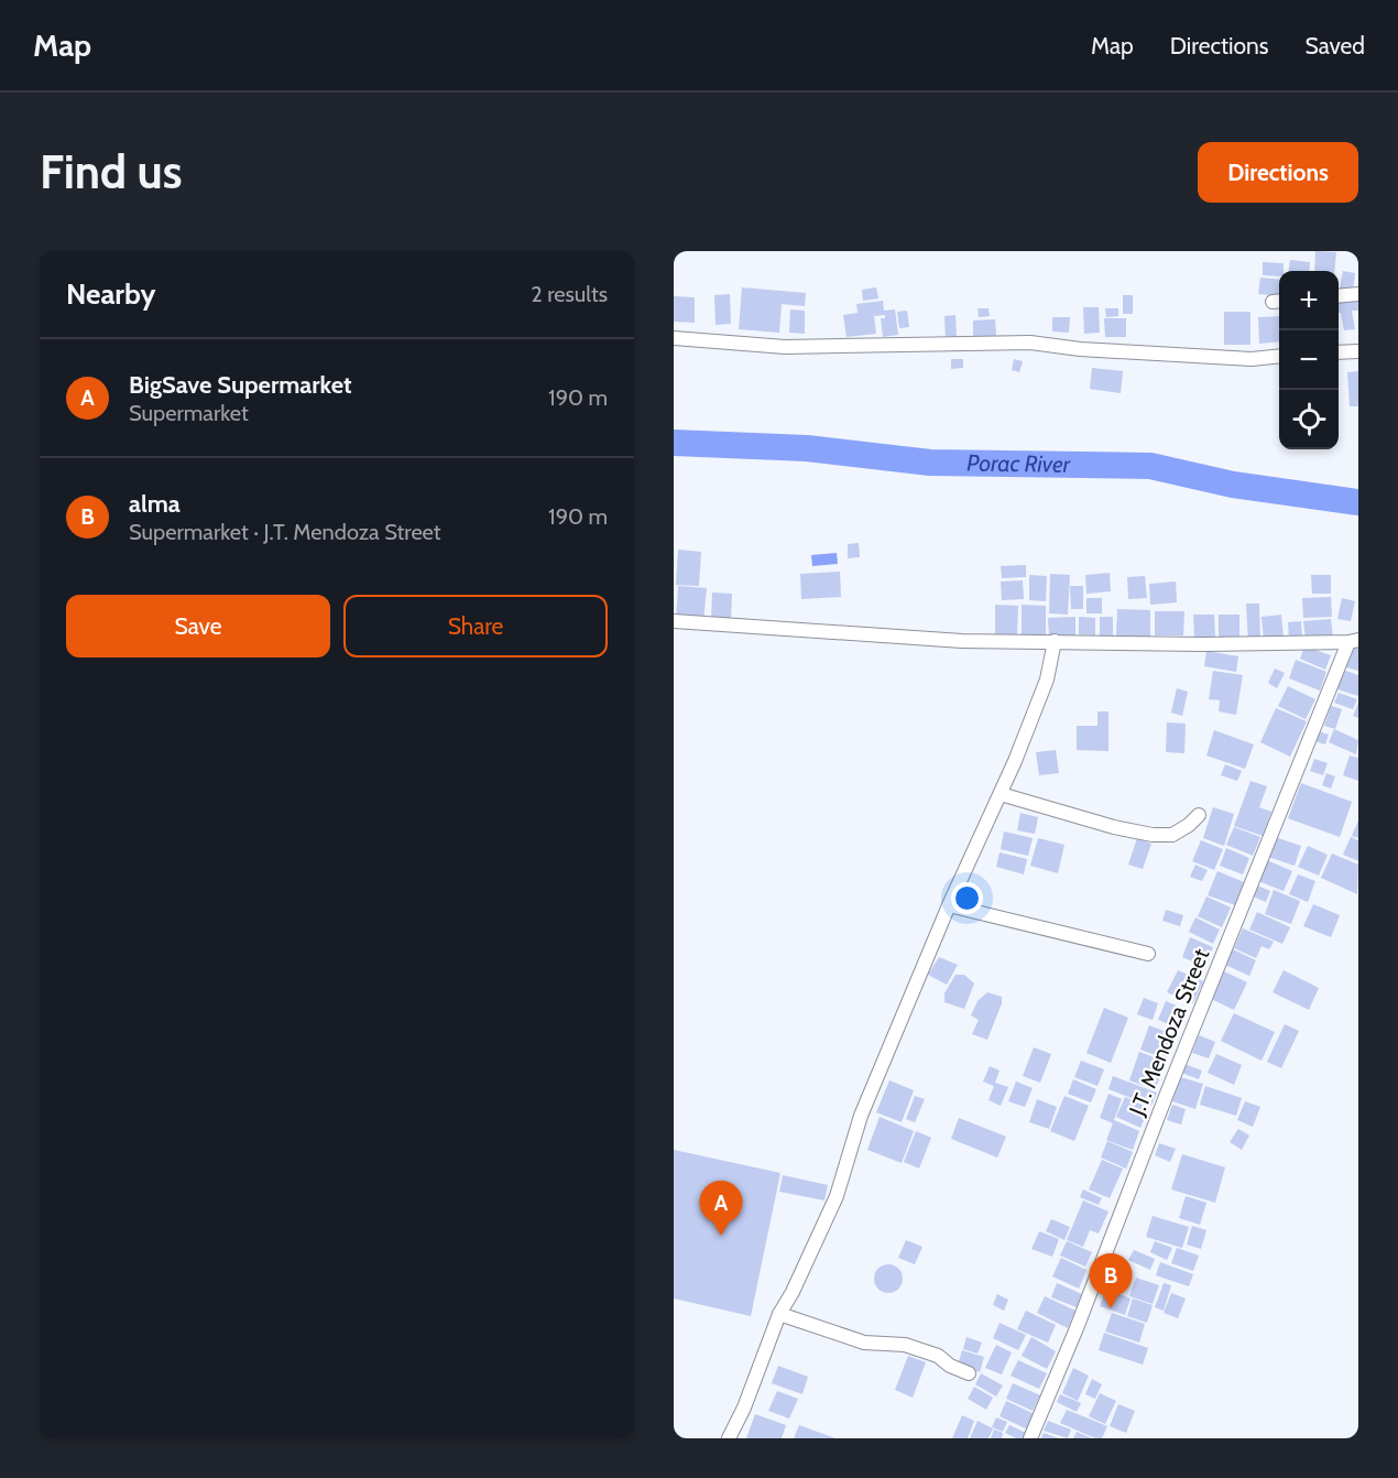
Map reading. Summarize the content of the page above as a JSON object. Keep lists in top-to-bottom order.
{
  "streets": {
    "street": ["J.T. Mendoza Street"]
  },
  "water": ["Porac River"],
  "page": {
    "header": "Map",
    "nav": ["Map", "Directions", "Saved"],
    "buttons": [
      "Directions",
      ["Save", "Share"]
    ],
    "title": "Find us",
    "heading": ["Nearby", "2 results"],
    "map_buttons": ["+", "−"],
    "list": [
      {
        "mark": "A",
        "name": "BigSave Supermarket",
        "note": "Supermarket",
        "value": "190 m"
      },
      {
        "mark": "B",
        "name": "alma",
        "note": "Supermarket · J.T. Mendoza Street",
        "value": "190 m"
      }
    ],
    "pins": ["A", "B"]
  }
}
